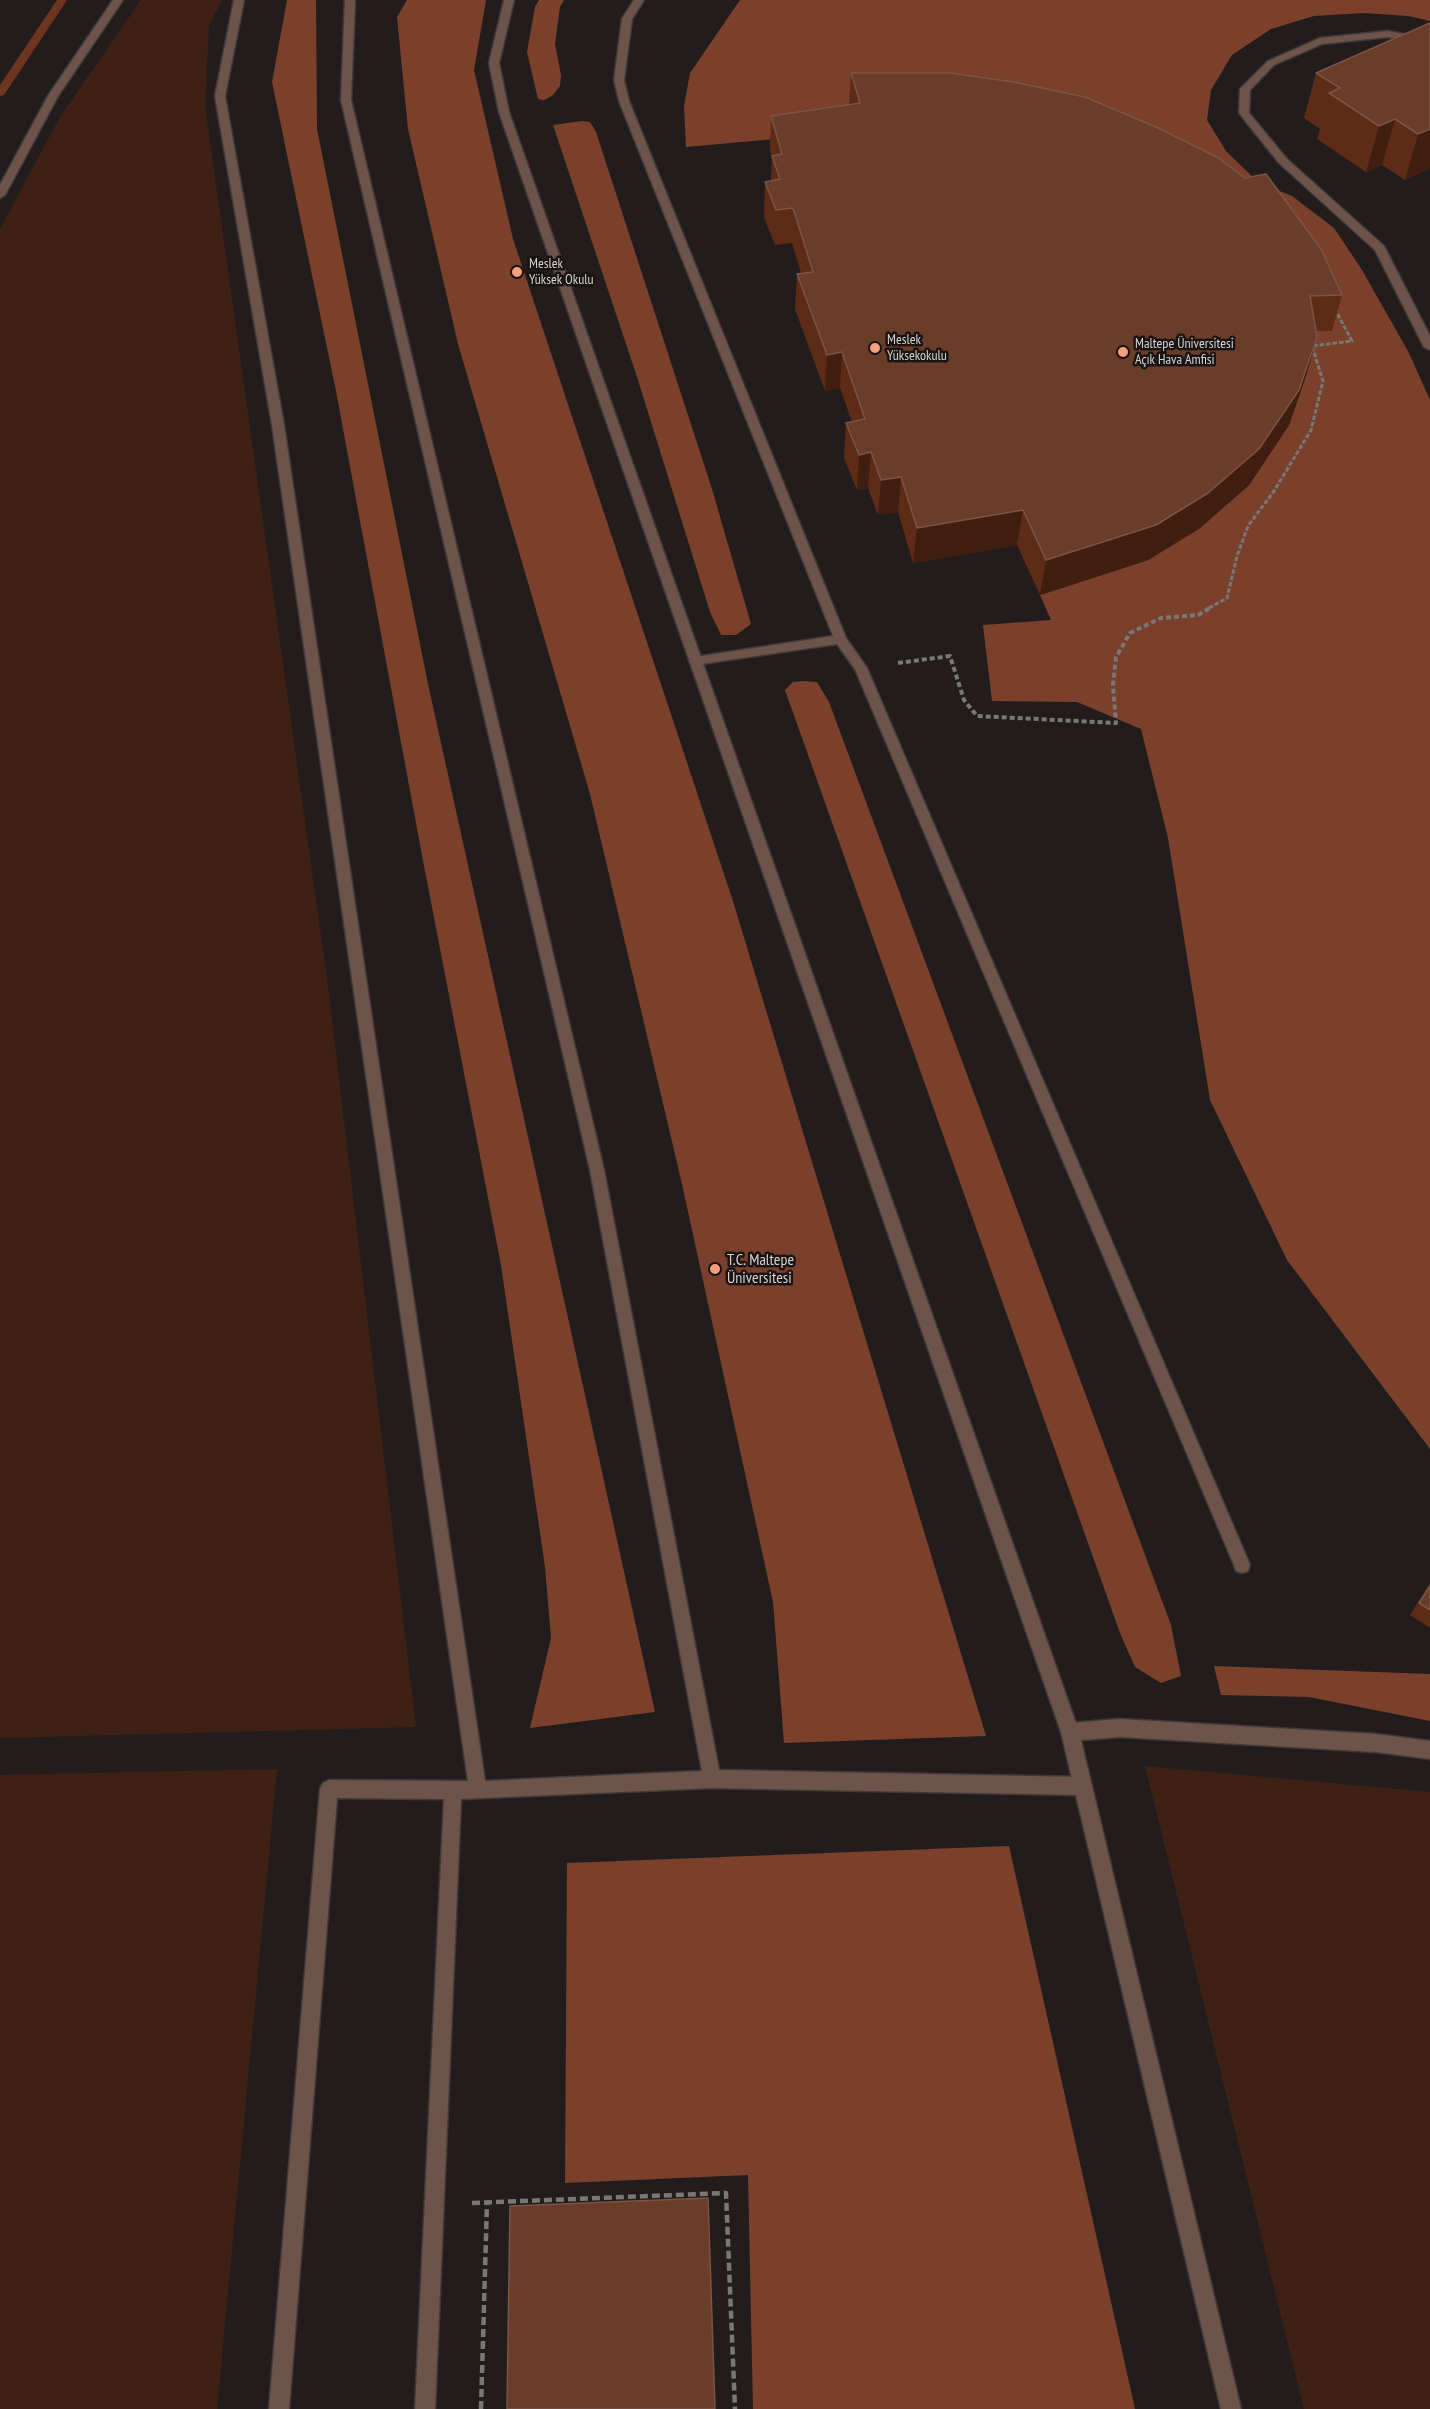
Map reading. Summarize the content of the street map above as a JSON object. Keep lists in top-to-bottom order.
{
  "places": [
    "Meslek Yüksek Okulu",
    "Meslek Yüksekokulu",
    "Maltepe Üniversitesi Açık Hava Amfisi",
    "T.C. Maltepe Üniversitesi"
  ]
}
